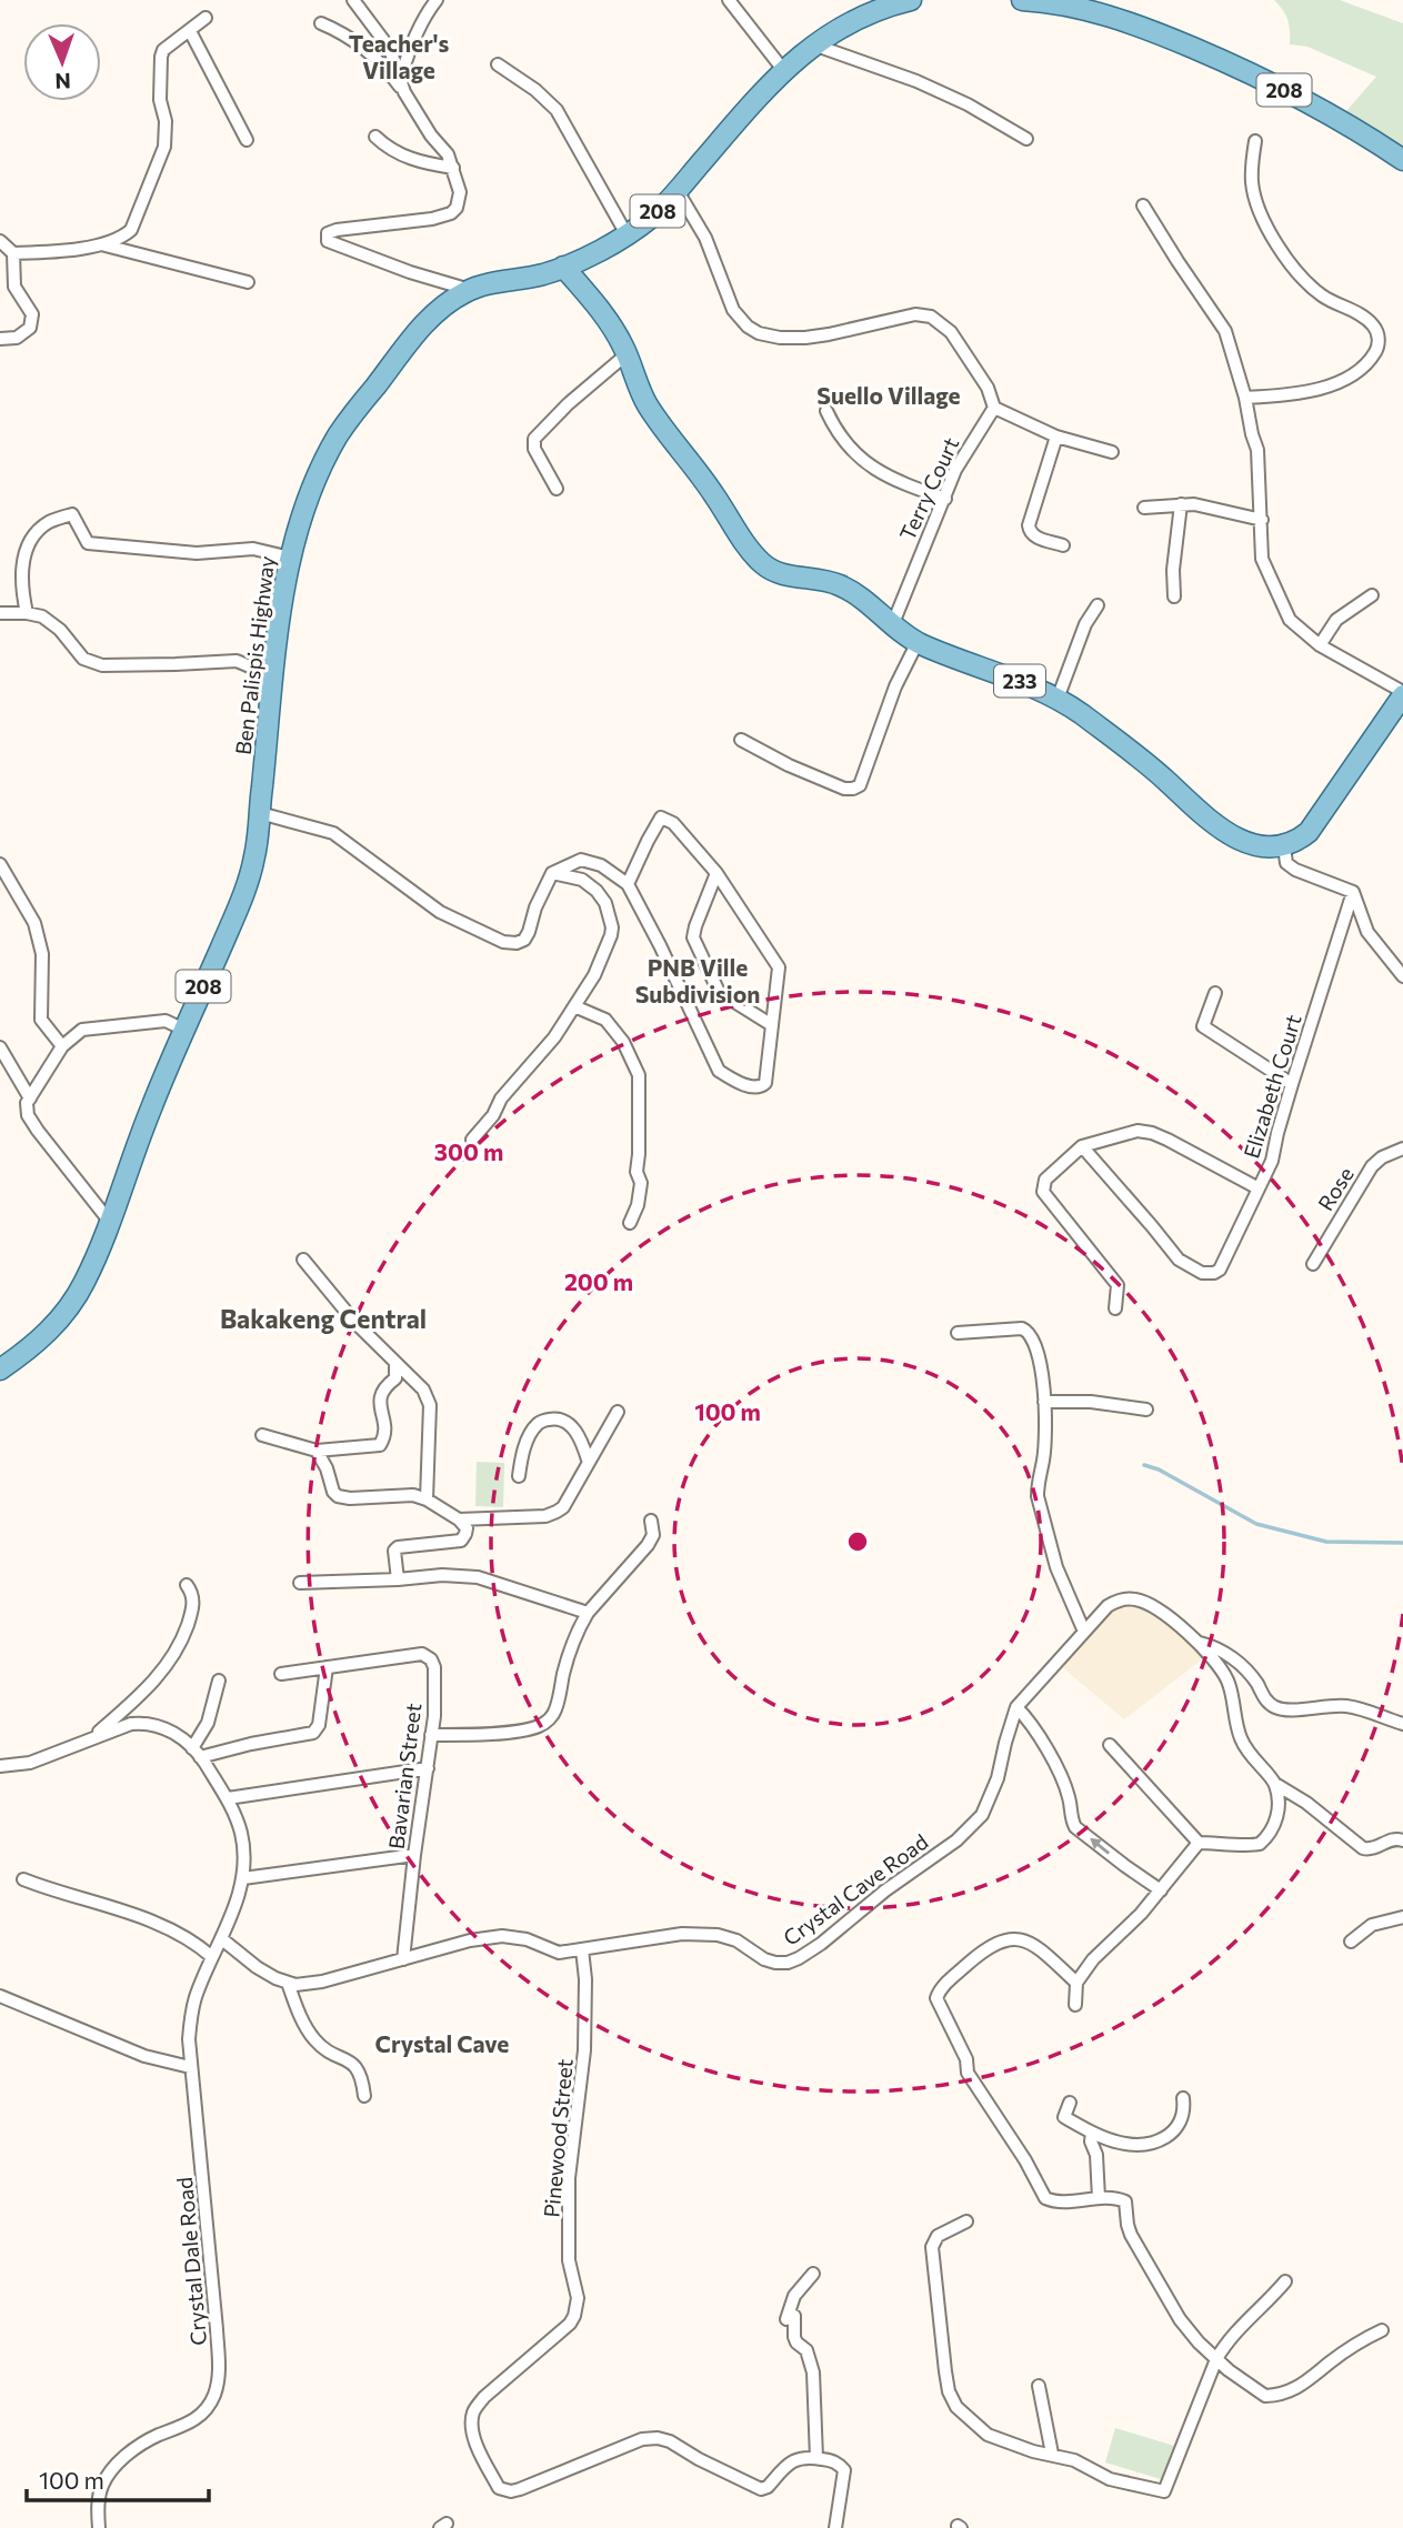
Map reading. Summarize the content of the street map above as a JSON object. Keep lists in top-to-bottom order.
{
  "streets": {
    "main road": ["208", "Ben Palispis Highway", "233"],
    "street": [
      "Terry Court",
      "Elizabeth Court",
      "Rose",
      "Bavarian Street",
      "Crystal Cave Road",
      "Pinewood Street",
      "Crystal Dale Road"
    ]
  },
  "crossings": [
    ["Terry Court", "233"],
    ["Ben Palispis Highway", "233"],
    ["Bavarian Street", "Crystal Cave Road"],
    ["Crystal Cave Road", "Pinewood Street"]
  ],
  "districts": [
    "Teacher's Village",
    "Suello Village",
    "PNB Ville Subdivision",
    "Bakakeng Central",
    "Crystal Cave"
  ],
  "scale_bar": "100 m",
  "north": "bottom",
  "rings": ["300 m", "200 m", "100 m"]
}
